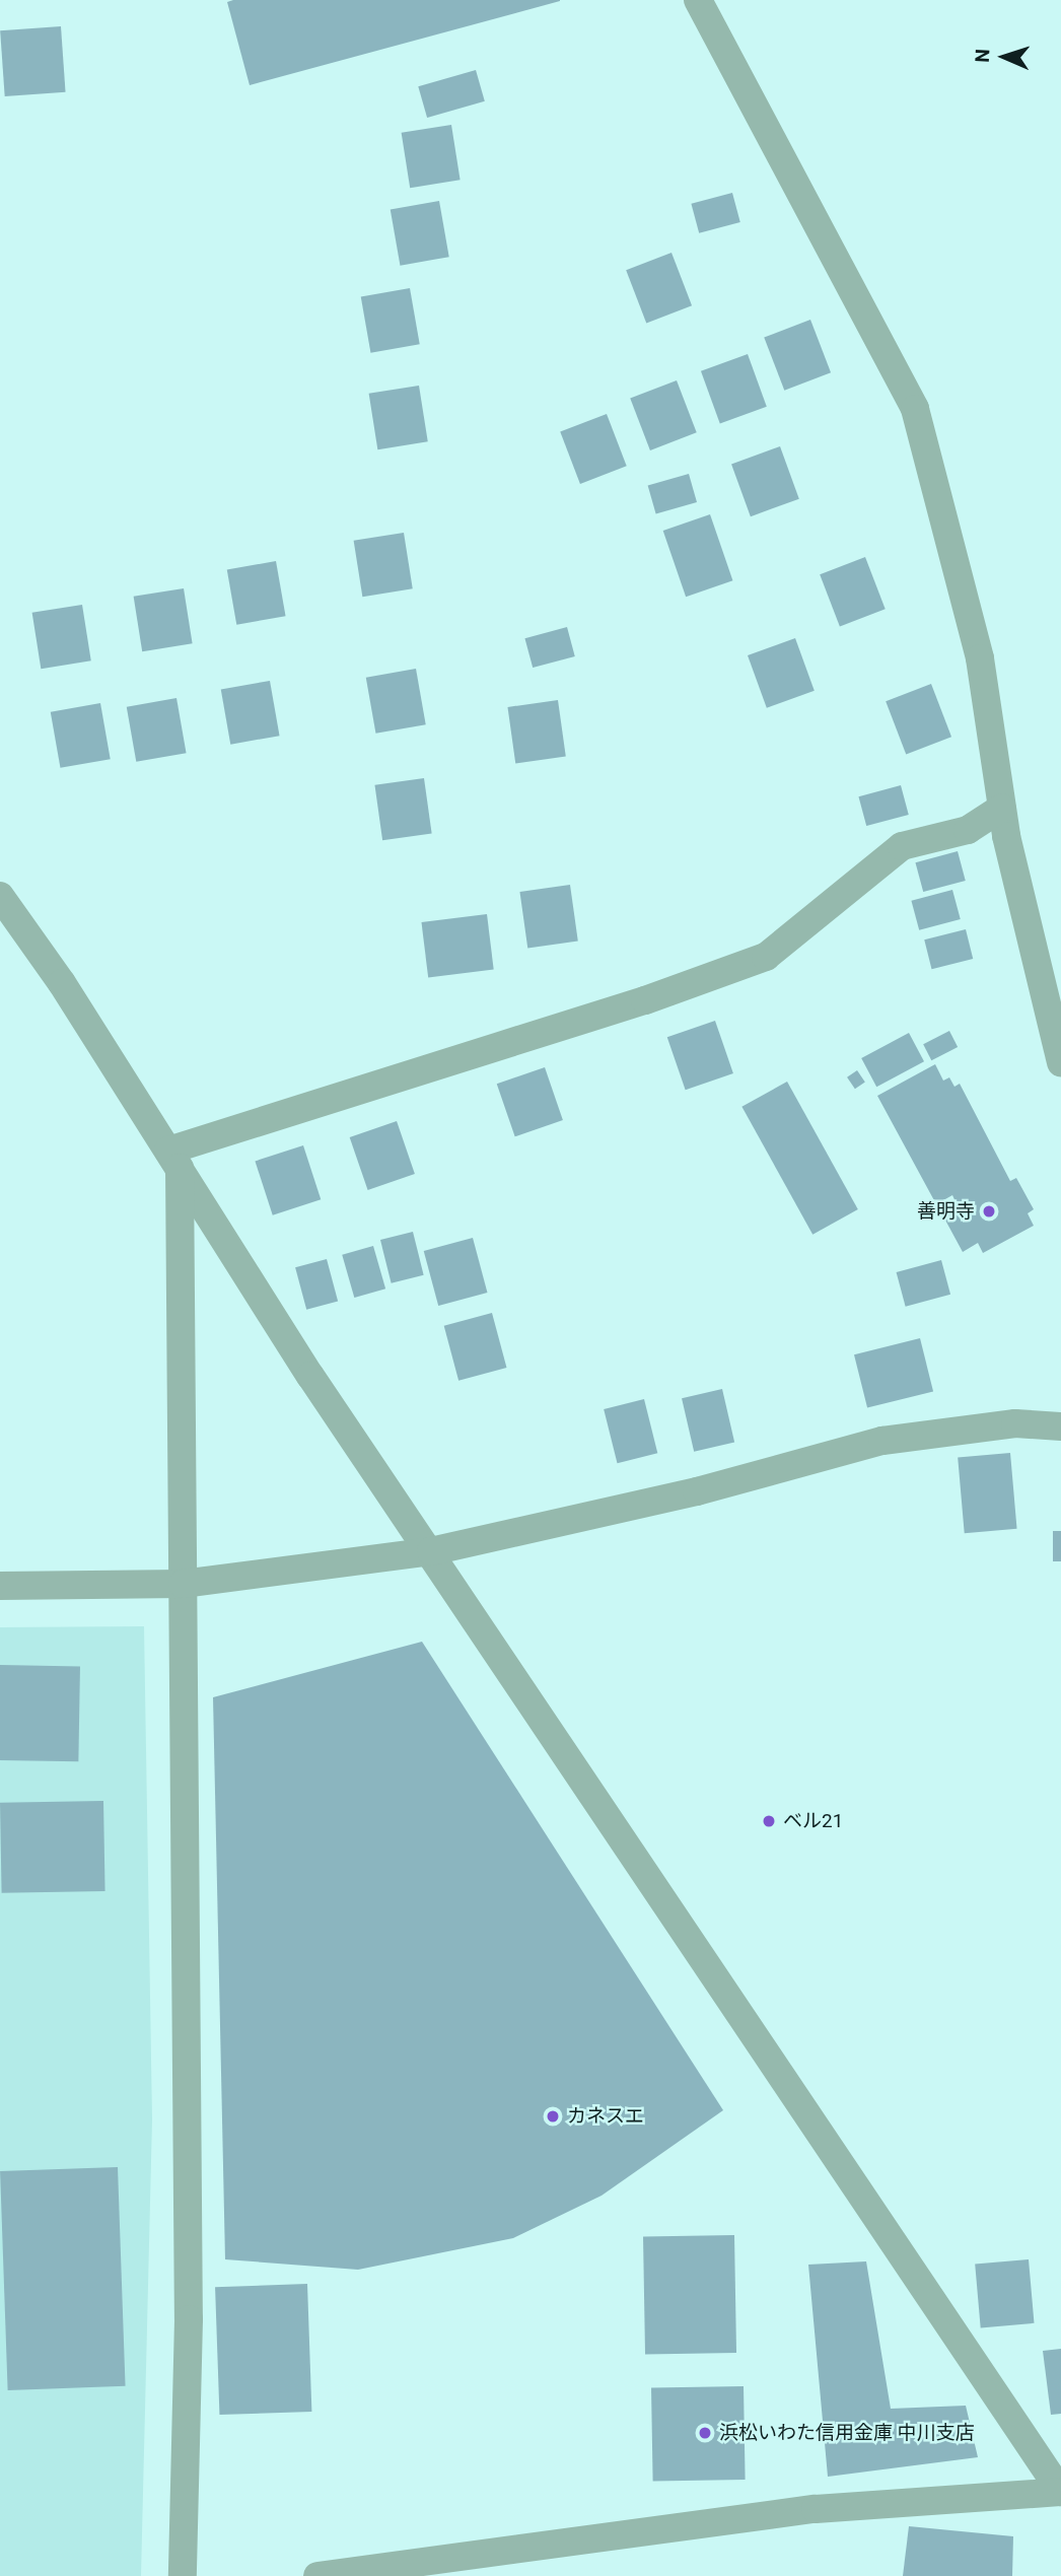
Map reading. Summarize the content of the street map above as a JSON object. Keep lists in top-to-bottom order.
{
  "places": [
    "善明寺",
    "ベル21",
    "カネスエ",
    "浜松いわた信用金庫 中川支店"
  ],
  "north": "left"
}
